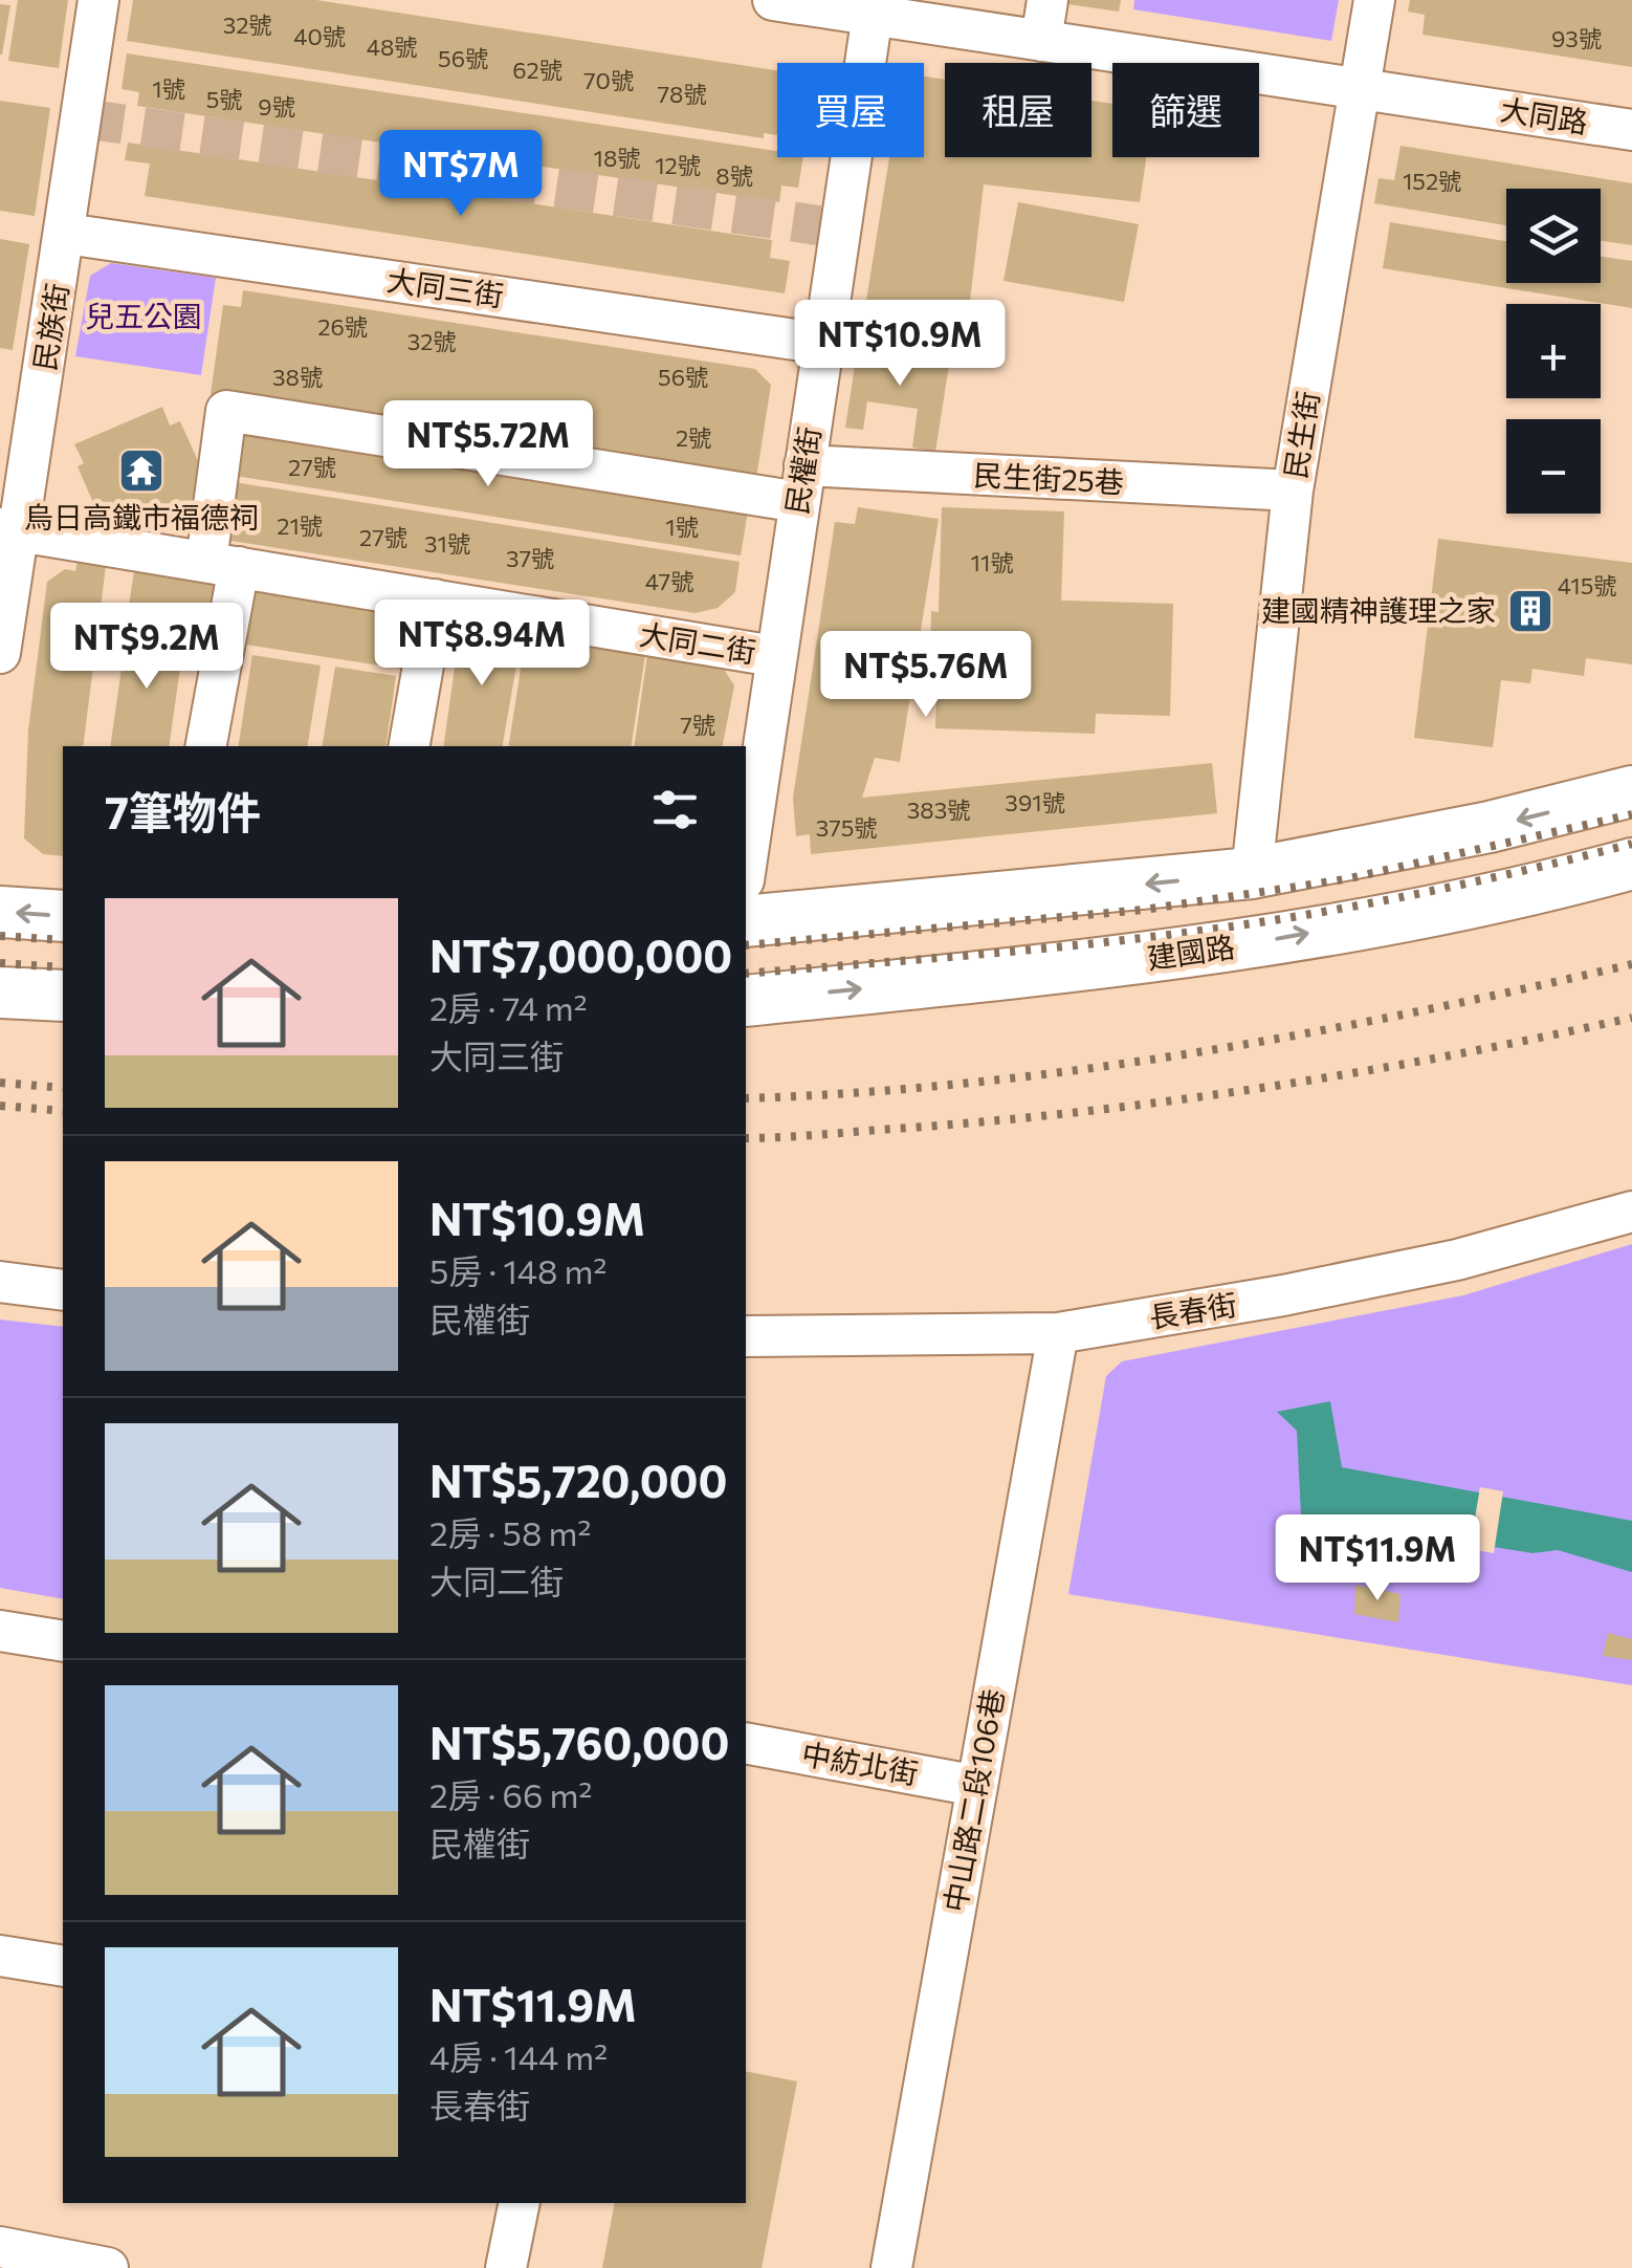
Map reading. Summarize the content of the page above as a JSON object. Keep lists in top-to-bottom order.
{
  "streets": {
    "main road": ["建國路"],
    "street": [
      "大同路",
      "大同三街",
      "民族街",
      "民生街",
      "民權街",
      "民生街25巷",
      "大同二街",
      "長春街",
      "中紡北街",
      "中山路二段106巷"
    ]
  },
  "crossings": [
    ["大同路", "民生街"],
    ["大同路", "民權街"],
    ["大同三街", "民族街"],
    ["大同三街", "民權街"],
    ["民族街", "大同二街"],
    ["民生街", "民生街25巷"],
    ["民權街", "民生街25巷"],
    ["民權街", "大同二街"],
    ["民生街25巷", "大同二街"],
    ["長春街", "中山路二段106巷"],
    ["中紡北街", "中山路二段106巷"]
  ],
  "parks": ["兒五公園"],
  "places": {
    "temple": ["烏日高鐵市福德祠"],
    "building": ["建國精神護理之家"]
  },
  "house_numbers": [
    "32號",
    "40號",
    "93號",
    "48號",
    "56號",
    "62號",
    "70號",
    "1號",
    "78號",
    "5號",
    "9號",
    "18號",
    "12號",
    "8號",
    "152號",
    "26號",
    "32號",
    "38號",
    "56號",
    "2號",
    "27號",
    "21號",
    "1號",
    "27號",
    "31號",
    "37號",
    "11號",
    "47號",
    "415號",
    "7號",
    "391號",
    "383號",
    "375號"
  ],
  "page": {
    "chip": ["買屋", "租屋", "篩選"],
    "price": [
      "NT$7M",
      "NT$10.9M",
      "NT$5.72M",
      "NT$8.94M",
      "NT$9.2M",
      "NT$5.76M",
      "NT$11.9M"
    ],
    "map_buttons": ["+", "−"],
    "heading": "7筆物件",
    "list": [
      {
        "name": "NT$7,000,000",
        "note": "2房 · 74 m² · 大同三街"
      },
      {
        "name": "NT$10.9M",
        "note": "5房 · 148 m² · 民權街"
      },
      {
        "name": "NT$5,720,000",
        "note": "2房 · 58 m² · 大同二街"
      },
      {
        "name": "NT$5,760,000",
        "note": "2房 · 66 m² · 民權街"
      },
      {
        "name": "NT$11.9M",
        "note": "4房 · 144 m² · 長春街"
      }
    ]
  }
}
